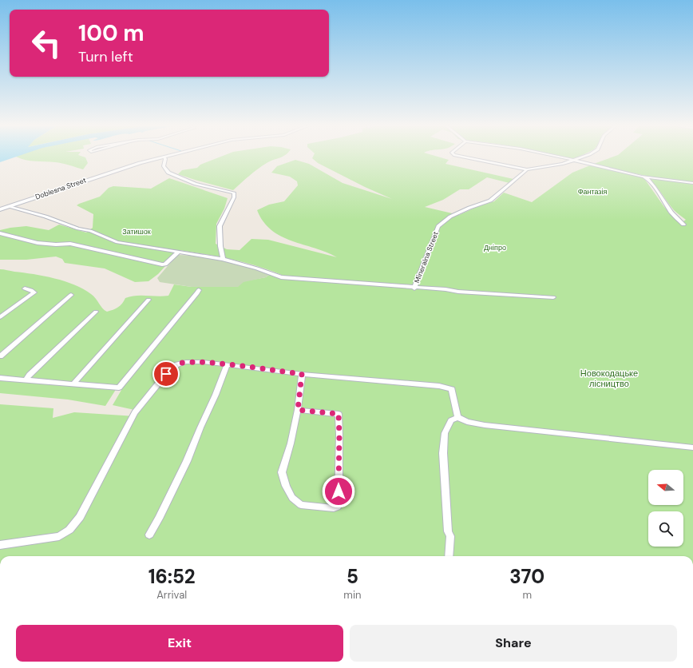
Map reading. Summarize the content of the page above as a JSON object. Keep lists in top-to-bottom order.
{
  "streets": {
    "street": ["Doblesna Street", "Mineralna Street"]
  },
  "parks": [
    "Фантазія",
    "Затишок",
    "Дніпро",
    "Новокодацьке лісництво"
  ],
  "north": "left",
  "page": {
    "turn": ["100 m", "Turn left"],
    "eta": [
      "16:52",
      "Arrival",
      "5",
      "min",
      "370",
      "m"
    ],
    "buttons": ["Exit", "Share"]
  }
}
